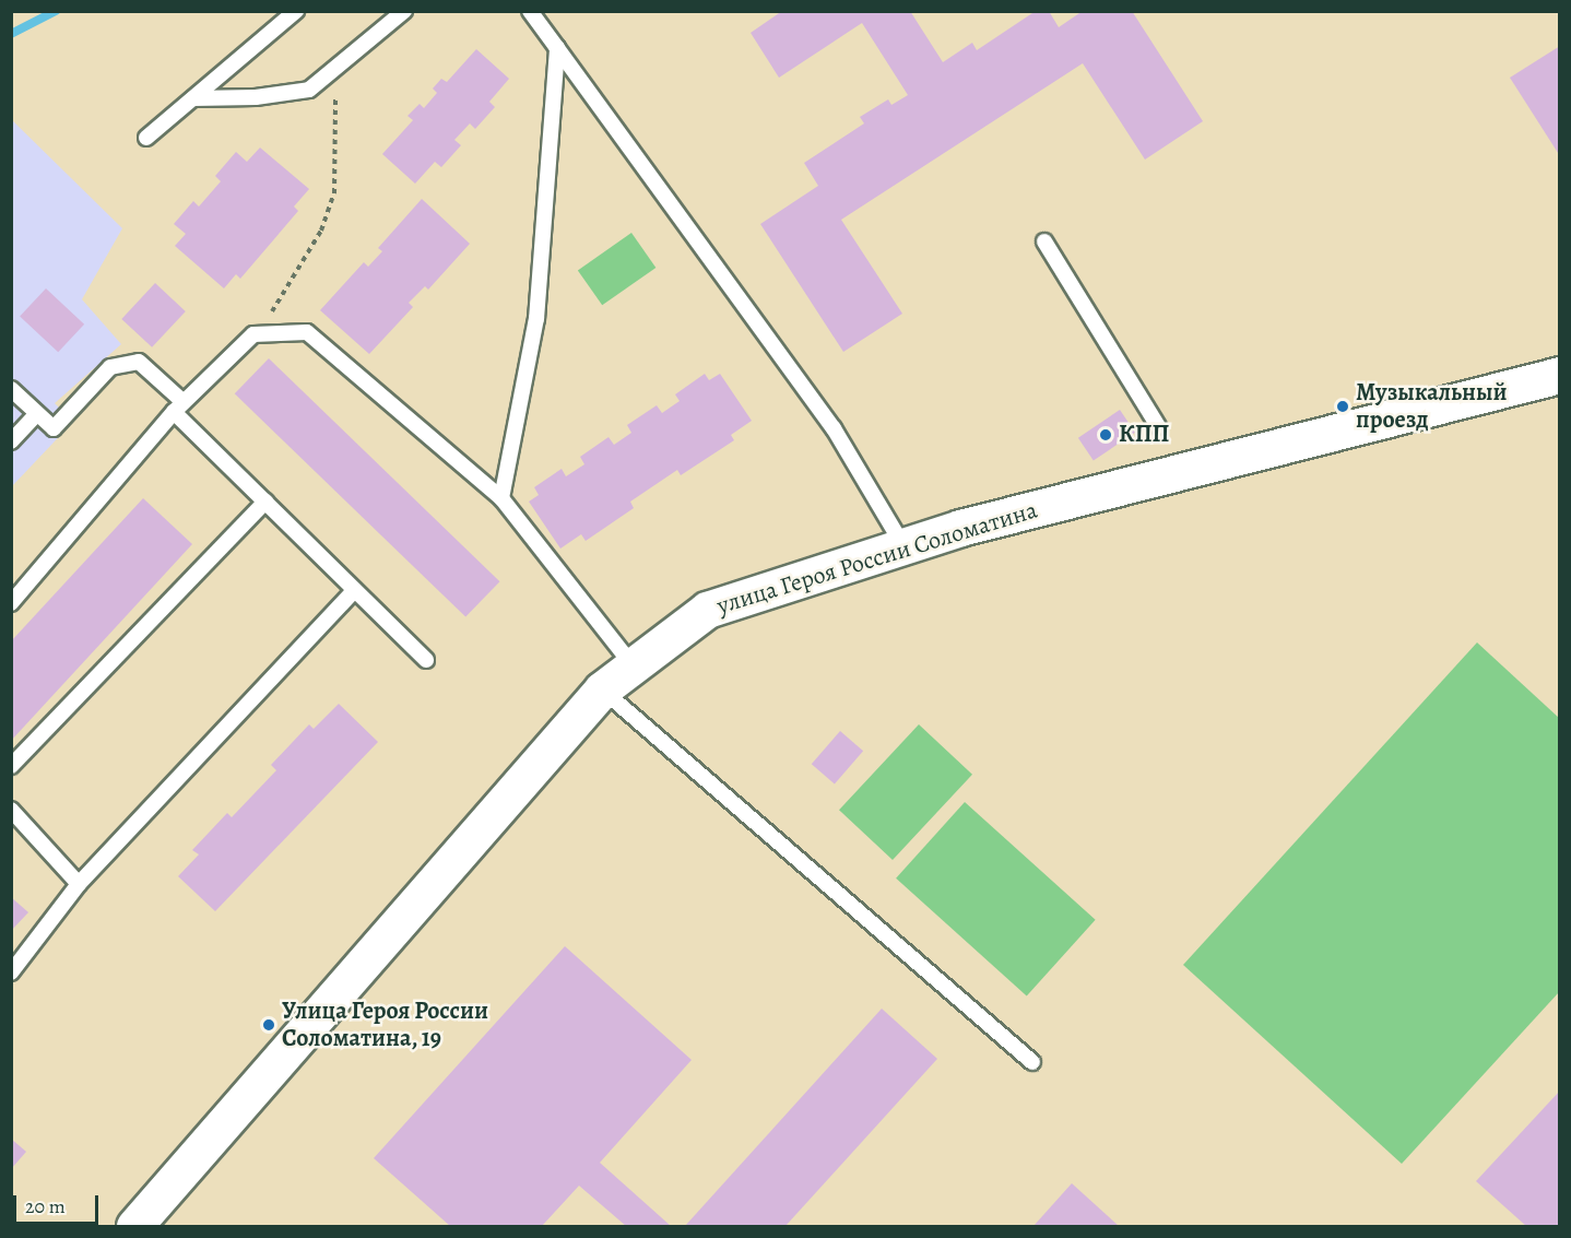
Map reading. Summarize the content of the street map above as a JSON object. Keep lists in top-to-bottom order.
{
  "streets": {
    "street": ["улица Героя России Соломатина"]
  },
  "places": ["Музыкальный проезд", "КПП", "Улица Героя России Соломатина, 19"],
  "scale_bar": "20 m"
}
